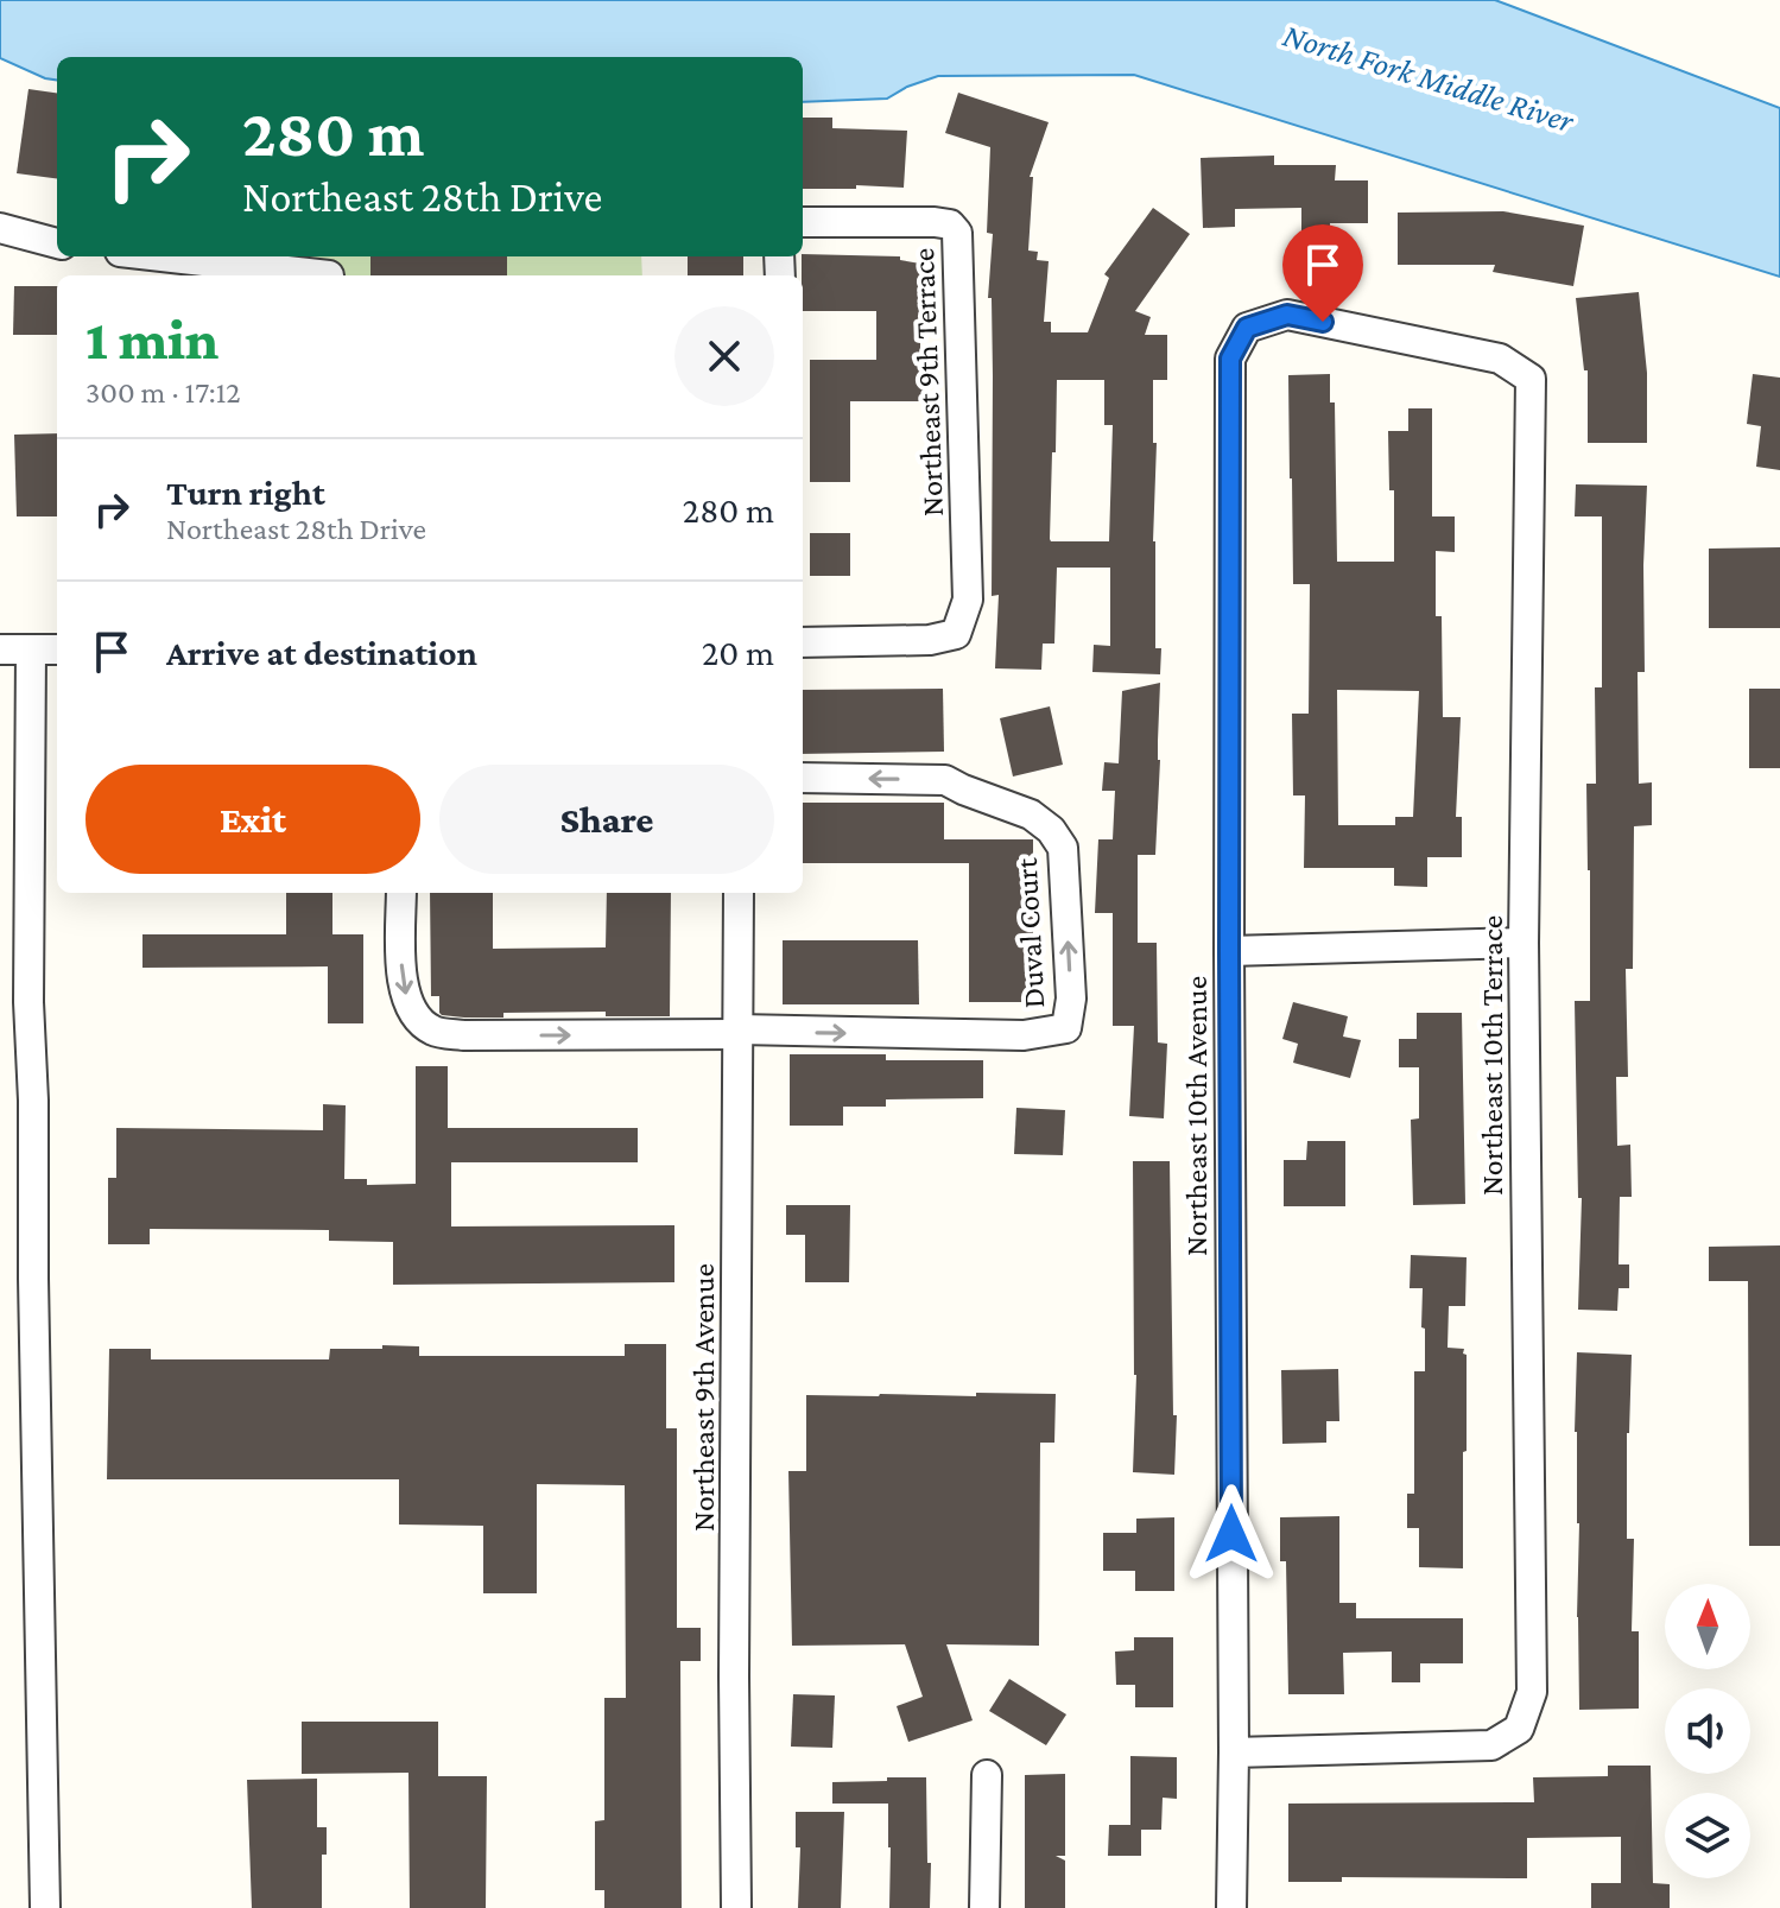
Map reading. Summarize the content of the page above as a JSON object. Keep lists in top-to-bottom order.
{
  "streets": {
    "street": [
      "Northeast 9th Terrace",
      "Duval Court",
      "Northeast 10th Terrace",
      "Northeast 10th Avenue",
      "Northeast 9th Avenue"
    ]
  },
  "crossings": [
    ["Duval Court", "Northeast 9th Avenue"],
    ["Northeast 10th Terrace", "Northeast 10th Avenue"]
  ],
  "water": ["North Fork Middle River"],
  "north": "top",
  "page": {
    "turn": ["280 m", "Northeast 28th Drive"],
    "heading": ["1 min", "300 m · 17:12"],
    "list": [
      {
        "name": "Turn right",
        "note": "Northeast 28th Drive",
        "value": "280 m"
      },
      {
        "name": "Arrive at destination",
        "value": "20 m"
      }
    ],
    "buttons": ["Exit", "Share"]
  }
}
